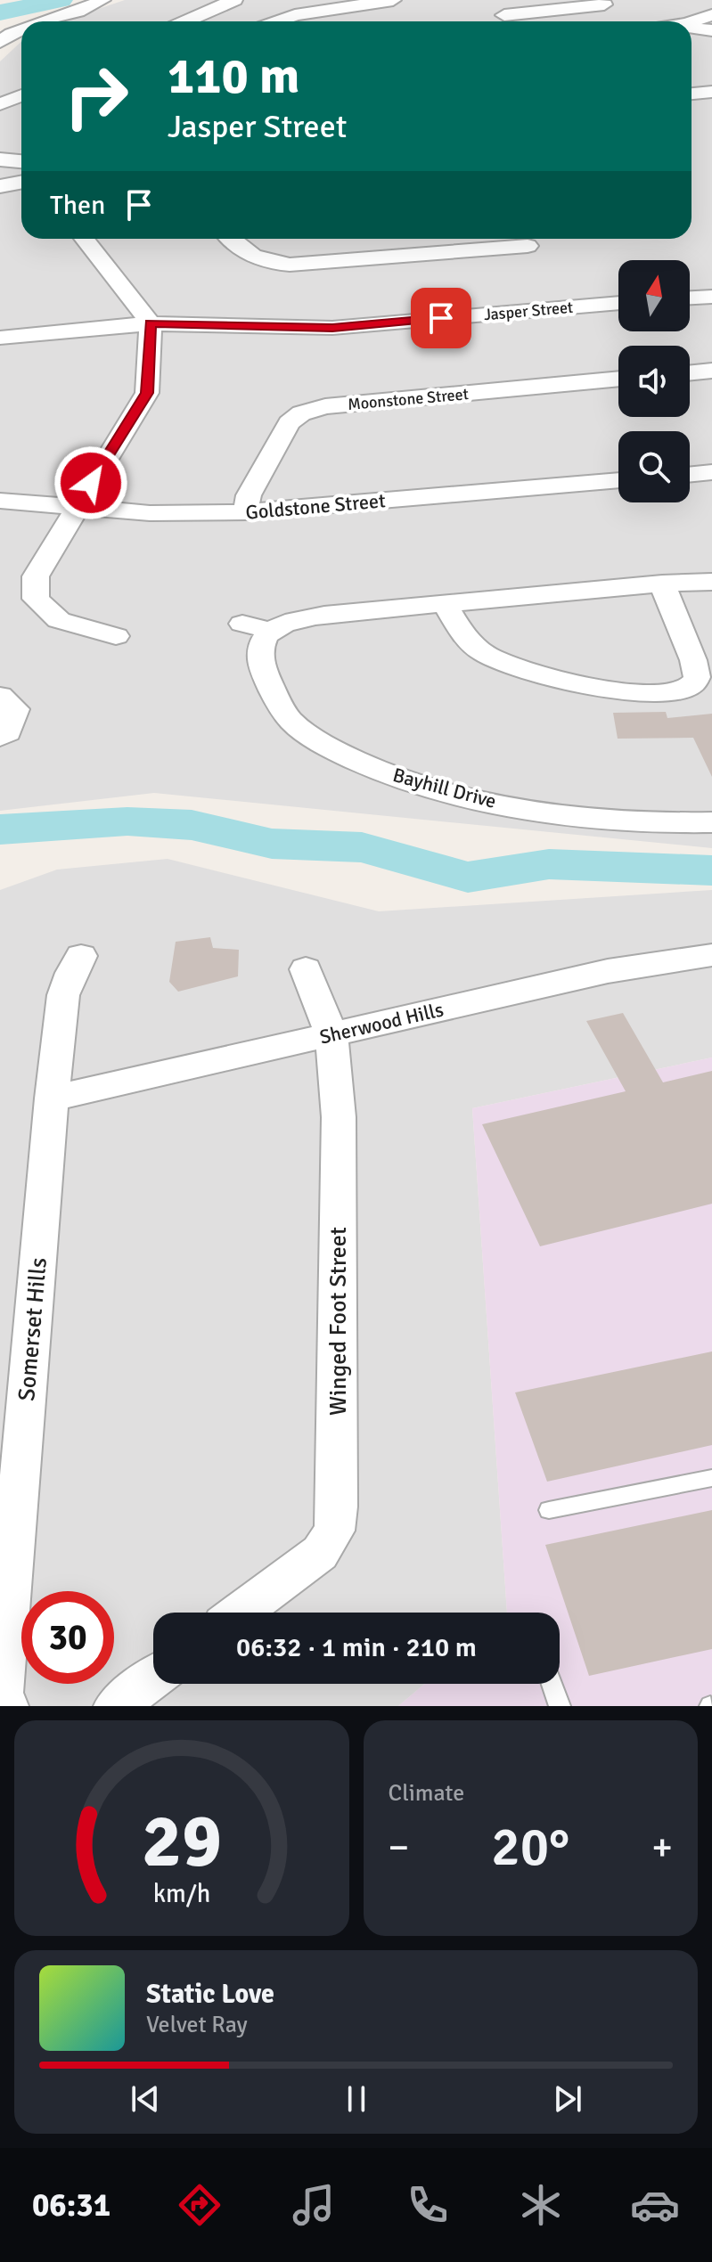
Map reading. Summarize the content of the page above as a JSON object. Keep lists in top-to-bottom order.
{
  "streets": {
    "street": [
      "Jasper Street",
      "Moonstone Street",
      "Goldstone Street",
      "Bayhill Drive",
      "Sherwood Hills",
      "Winged Foot Street",
      "Somerset Hills"
    ]
  },
  "crossings": [
    ["Moonstone Street", "Goldstone Street"],
    ["Sherwood Hills", "Winged Foot Street"],
    ["Sherwood Hills", "Somerset Hills"]
  ],
  "north": "top",
  "page": {
    "turn": ["110 m", "Jasper Street"],
    "then": "Then",
    "limit": "30",
    "trip": "06:32 · 1 min · 210 m",
    "tile": "Climate",
    "heat": ["−", "20°", "+"],
    "song": ["Static Love", "Velvet Ray"],
    "tabs": "06:31",
    "gauge": ["29", "km/h"]
  }
}
